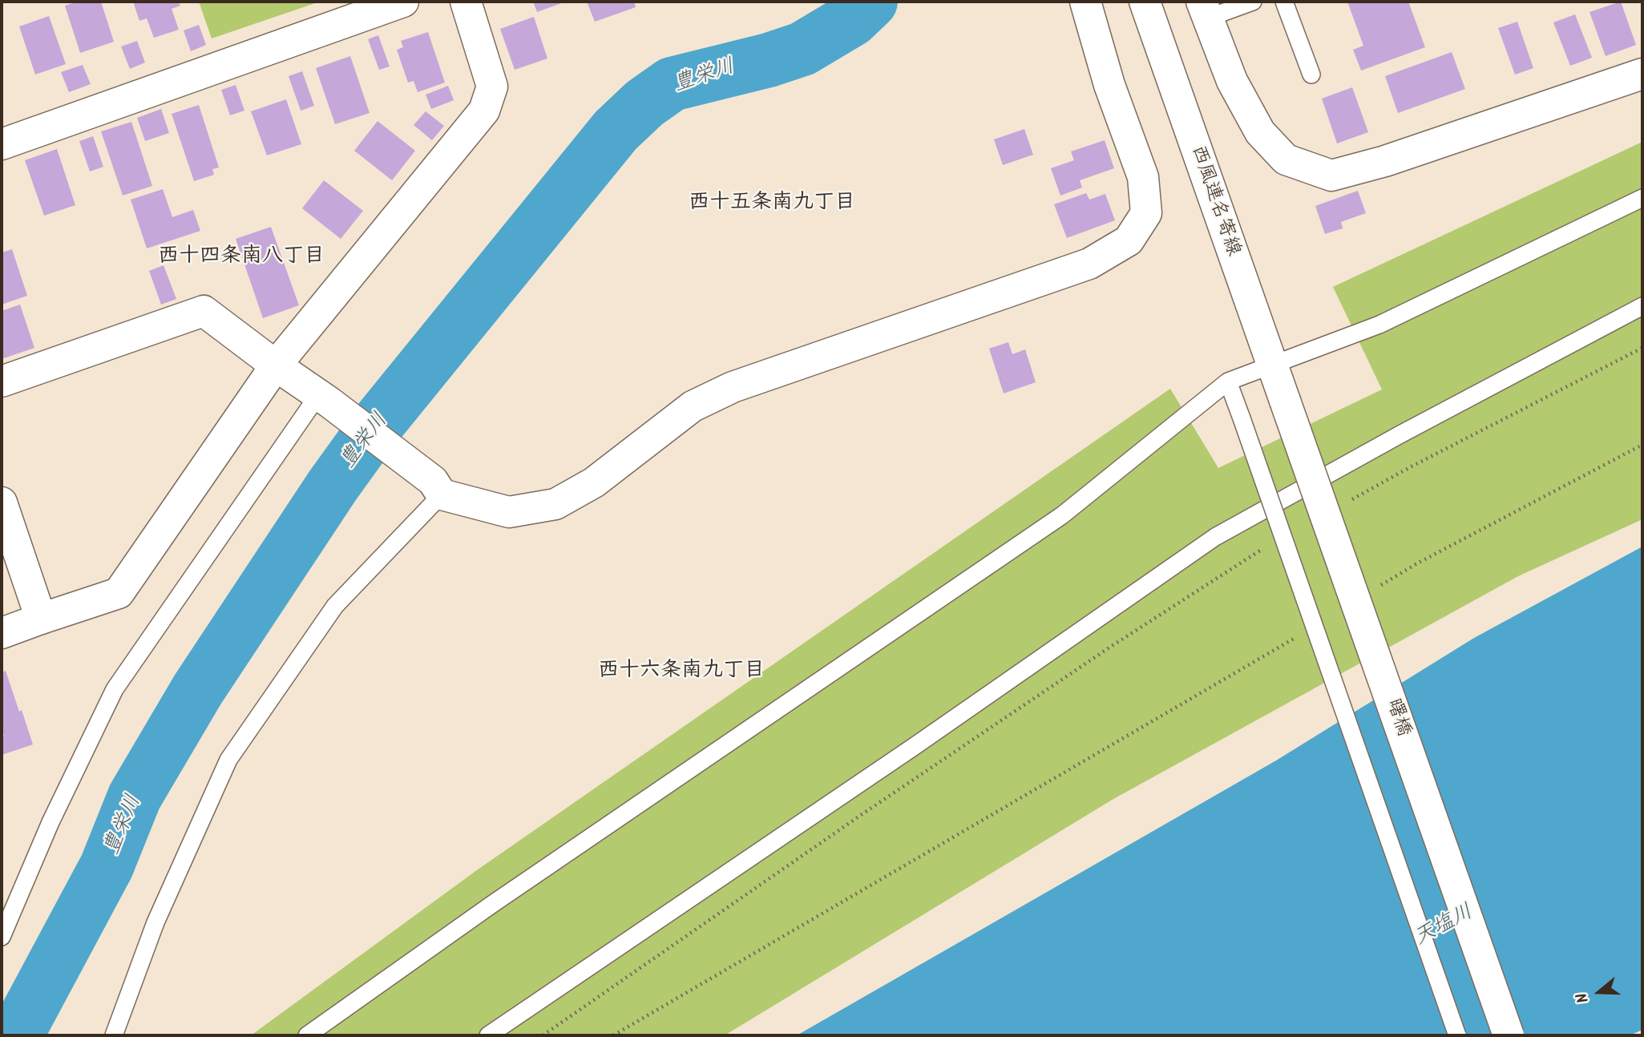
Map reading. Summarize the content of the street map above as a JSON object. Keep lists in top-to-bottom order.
{
  "streets": {
    "street": ["西風連名寄線", "曙橋"]
  },
  "crossings": [
    ["西風連名寄線", "曙橋"]
  ],
  "districts": ["西十五条南九丁目", "西十四条南八丁目", "西十六条南九丁目"],
  "water": ["豊栄川", "天塩川"],
  "north": "left"
}
